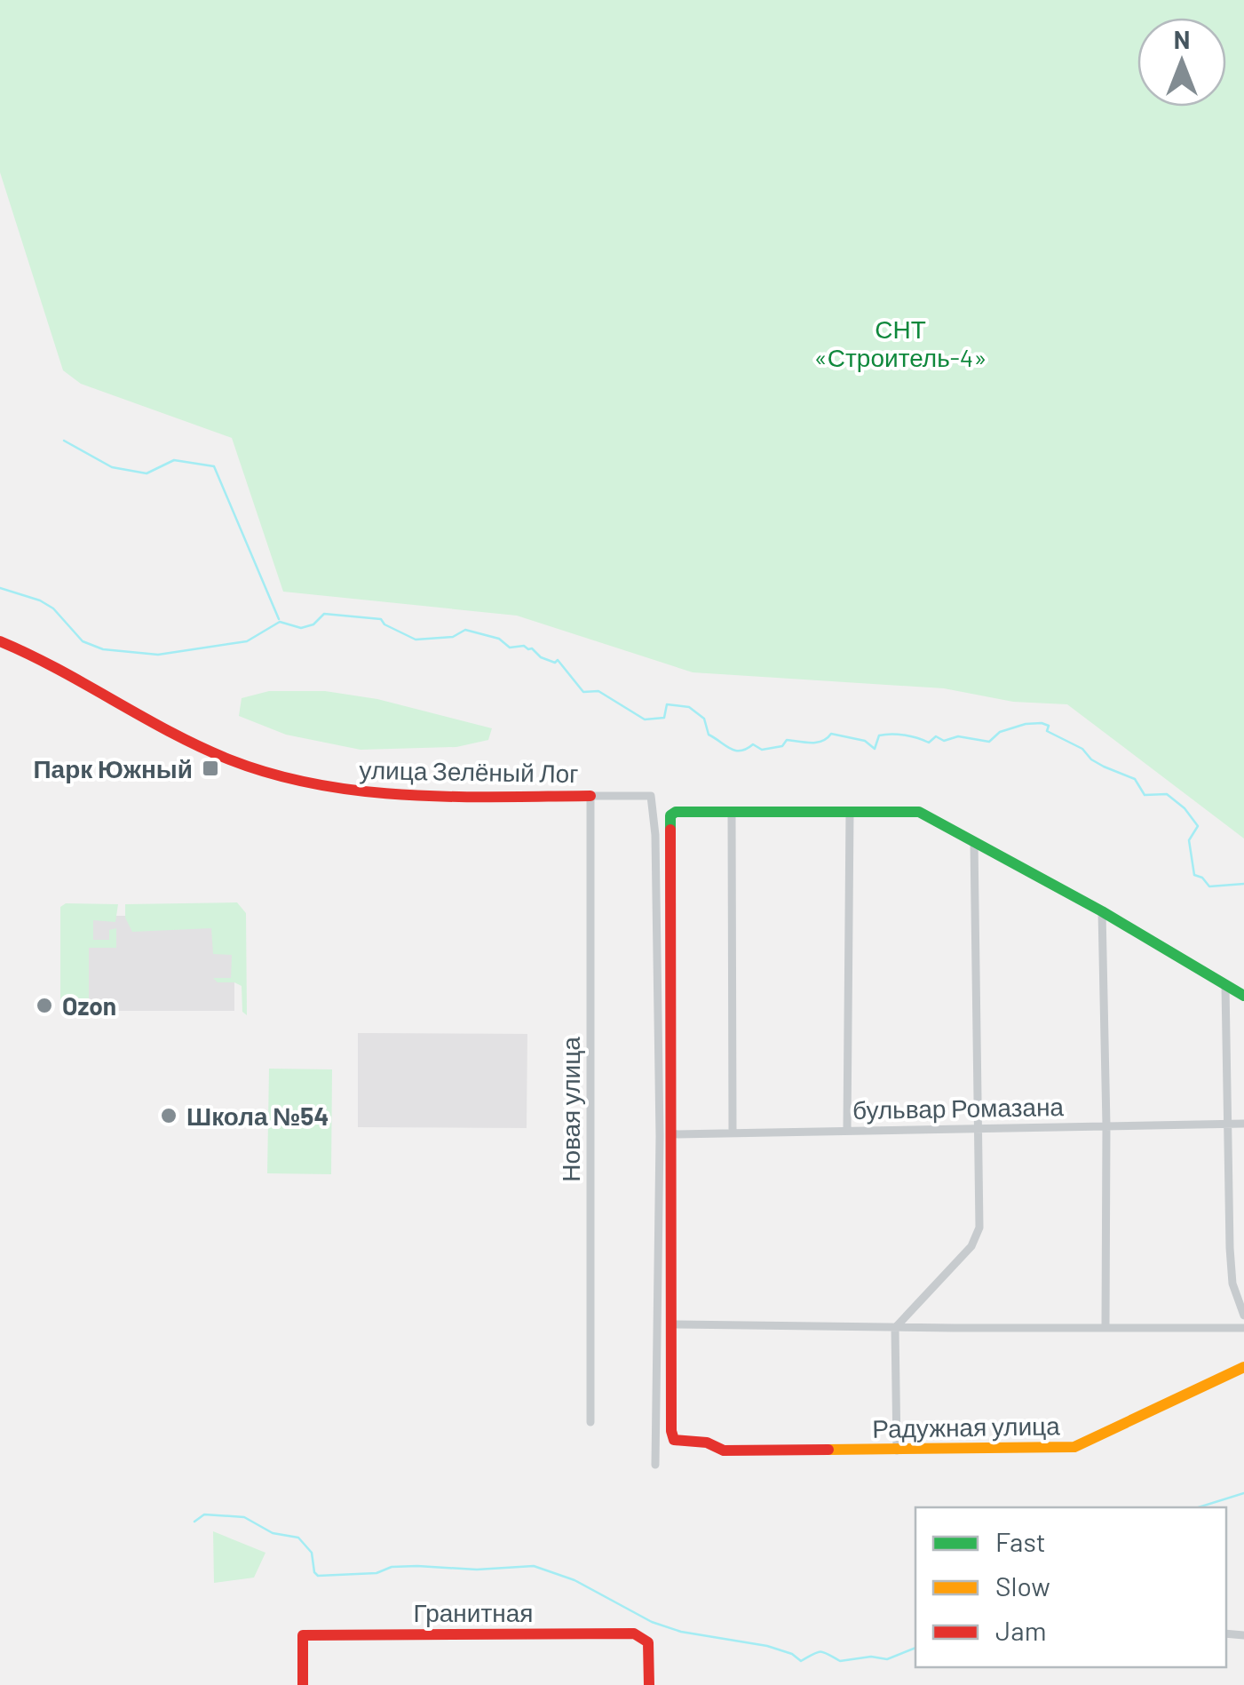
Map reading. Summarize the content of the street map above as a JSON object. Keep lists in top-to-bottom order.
{
  "streets": {
    "street": [
      "улица Зелёный Лог",
      "бульвар Ромазана",
      "Новая улица",
      "Радужная улица",
      "Гранитная"
    ]
  },
  "crossings": [
    ["улица Зелёный Лог", "Новая улица"]
  ],
  "parks": ["СНТ «Строитель-4»"],
  "places": {
    "transit": ["Парк Южный"],
    "other": ["Ozon", "Школа №54"]
  },
  "legend": ["Fast", "Slow", "Jam"],
  "north": "top"
}
